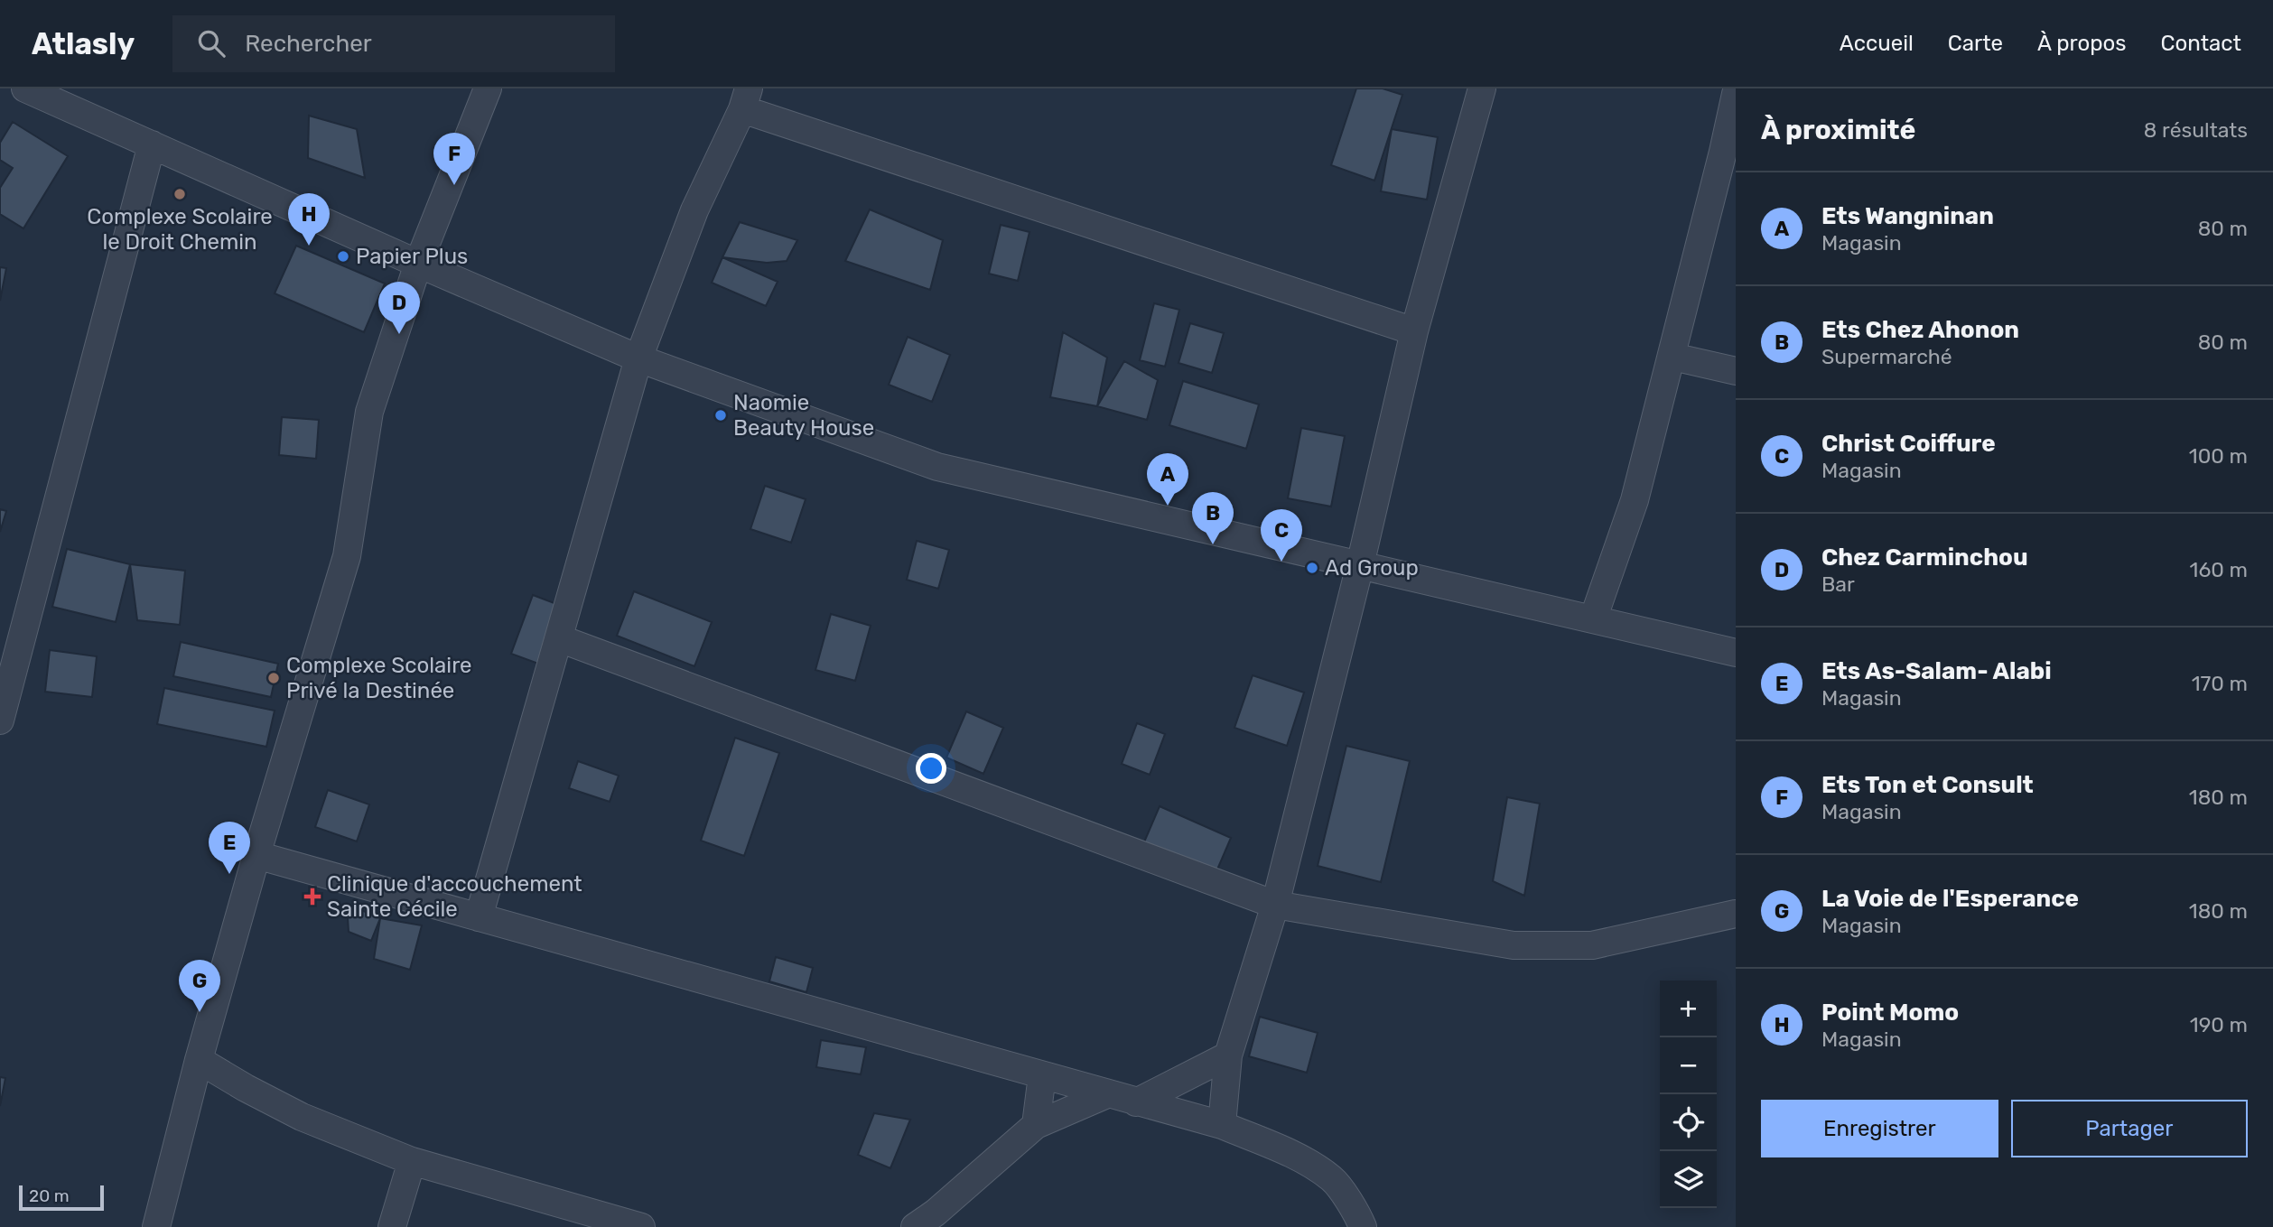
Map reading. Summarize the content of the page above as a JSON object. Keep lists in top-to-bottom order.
{
  "places": {
    "other": [
      "Complexe Scolaire le Droit Chemin",
      "Papier Plus",
      "Naomie Beauty House",
      "Ad Group",
      "Complexe Scolaire Privé la Destinée"
    ],
    "health": ["Clinique d'accouchement Sainte Cécile"]
  },
  "scale_bar": "20 m",
  "page": {
    "header": "Atlasly",
    "search": "Rechercher",
    "nav": [
      "Accueil",
      "Carte",
      "À propos",
      "Contact"
    ],
    "heading": ["À proximité", "8 résultats"],
    "pins": [
      "F",
      "H",
      "D",
      "A",
      "B",
      "C",
      "E",
      "G"
    ],
    "list": [
      {
        "mark": "A",
        "name": "Ets Wangninan",
        "note": "Magasin",
        "value": "80 m"
      },
      {
        "mark": "B",
        "name": "Ets Chez Ahonon",
        "note": "Supermarché",
        "value": "80 m"
      },
      {
        "mark": "C",
        "name": "Christ Coiffure",
        "note": "Magasin",
        "value": "100 m"
      },
      {
        "mark": "D",
        "name": "Chez Carminchou",
        "note": "Bar",
        "value": "160 m"
      },
      {
        "mark": "E",
        "name": "Ets As-Salam- Alabi",
        "note": "Magasin",
        "value": "170 m"
      },
      {
        "mark": "F",
        "name": "Ets Ton et Consult",
        "note": "Magasin",
        "value": "180 m"
      },
      {
        "mark": "G",
        "name": "La Voie de l'Esperance",
        "note": "Magasin",
        "value": "180 m"
      },
      {
        "mark": "H",
        "name": "Point Momo",
        "note": "Magasin",
        "value": "190 m"
      }
    ],
    "map_buttons": ["+", "−"],
    "buttons": ["Enregistrer", "Partager"],
    "scale": "20 m"
  }
}
